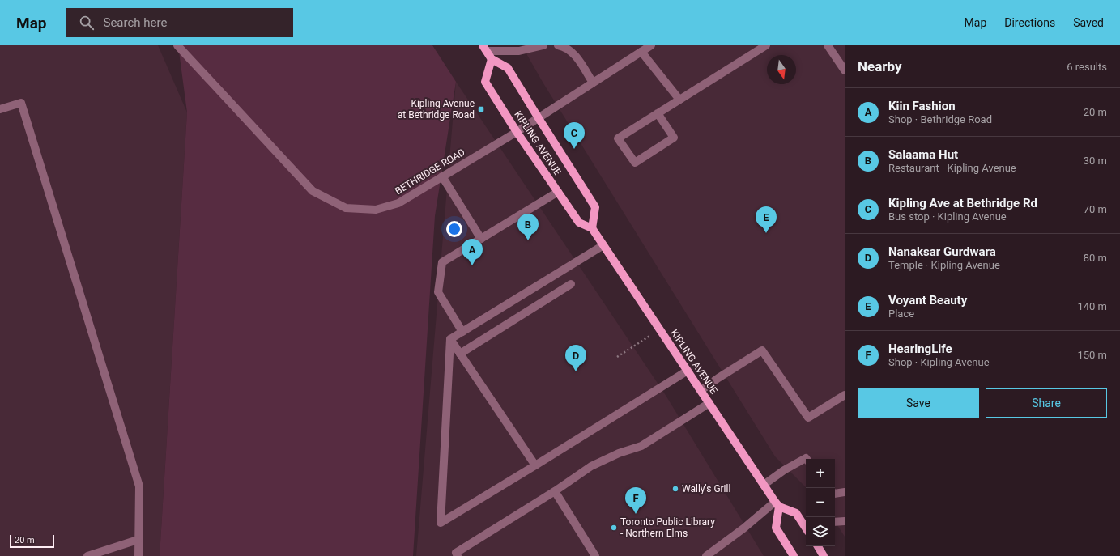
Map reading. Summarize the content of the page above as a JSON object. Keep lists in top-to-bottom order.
{
  "streets": {
    "main road": ["KIPLING AVENUE"],
    "street": ["BETHRIDGE ROAD"]
  },
  "crossings": [
    ["KIPLING AVENUE", "BETHRIDGE ROAD"]
  ],
  "places": {
    "transit": ["Kipling Avenue at Bethridge Road"],
    "other": ["Wally's Grill", "Toronto Public Library - Northern Elms"]
  },
  "scale_bar": "20 m",
  "north": "bottom",
  "page": {
    "header": "Map",
    "search": "Search here",
    "nav": ["Map", "Directions", "Saved"],
    "heading": ["Nearby", "6 results"],
    "list": [
      {
        "mark": "A",
        "name": "Kiin Fashion",
        "note": "Shop · Bethridge Road",
        "value": "20 m"
      },
      {
        "mark": "B",
        "name": "Salaama Hut",
        "note": "Restaurant · Kipling Avenue",
        "value": "30 m"
      },
      {
        "mark": "C",
        "name": "Kipling Ave at Bethridge Rd",
        "note": "Bus stop · Kipling Avenue",
        "value": "70 m"
      },
      {
        "mark": "D",
        "name": "Nanaksar Gurdwara",
        "note": "Temple · Kipling Avenue",
        "value": "80 m"
      },
      {
        "mark": "E",
        "name": "Voyant Beauty",
        "note": "Place",
        "value": "140 m"
      },
      {
        "mark": "F",
        "name": "HearingLife",
        "note": "Shop · Kipling Avenue",
        "value": "150 m"
      }
    ],
    "pins": [
      "C",
      "E",
      "B",
      "A",
      "D",
      "F"
    ],
    "buttons": ["Save", "Share"],
    "map_buttons": ["+", "−"],
    "scale": "20 m"
  }
}
